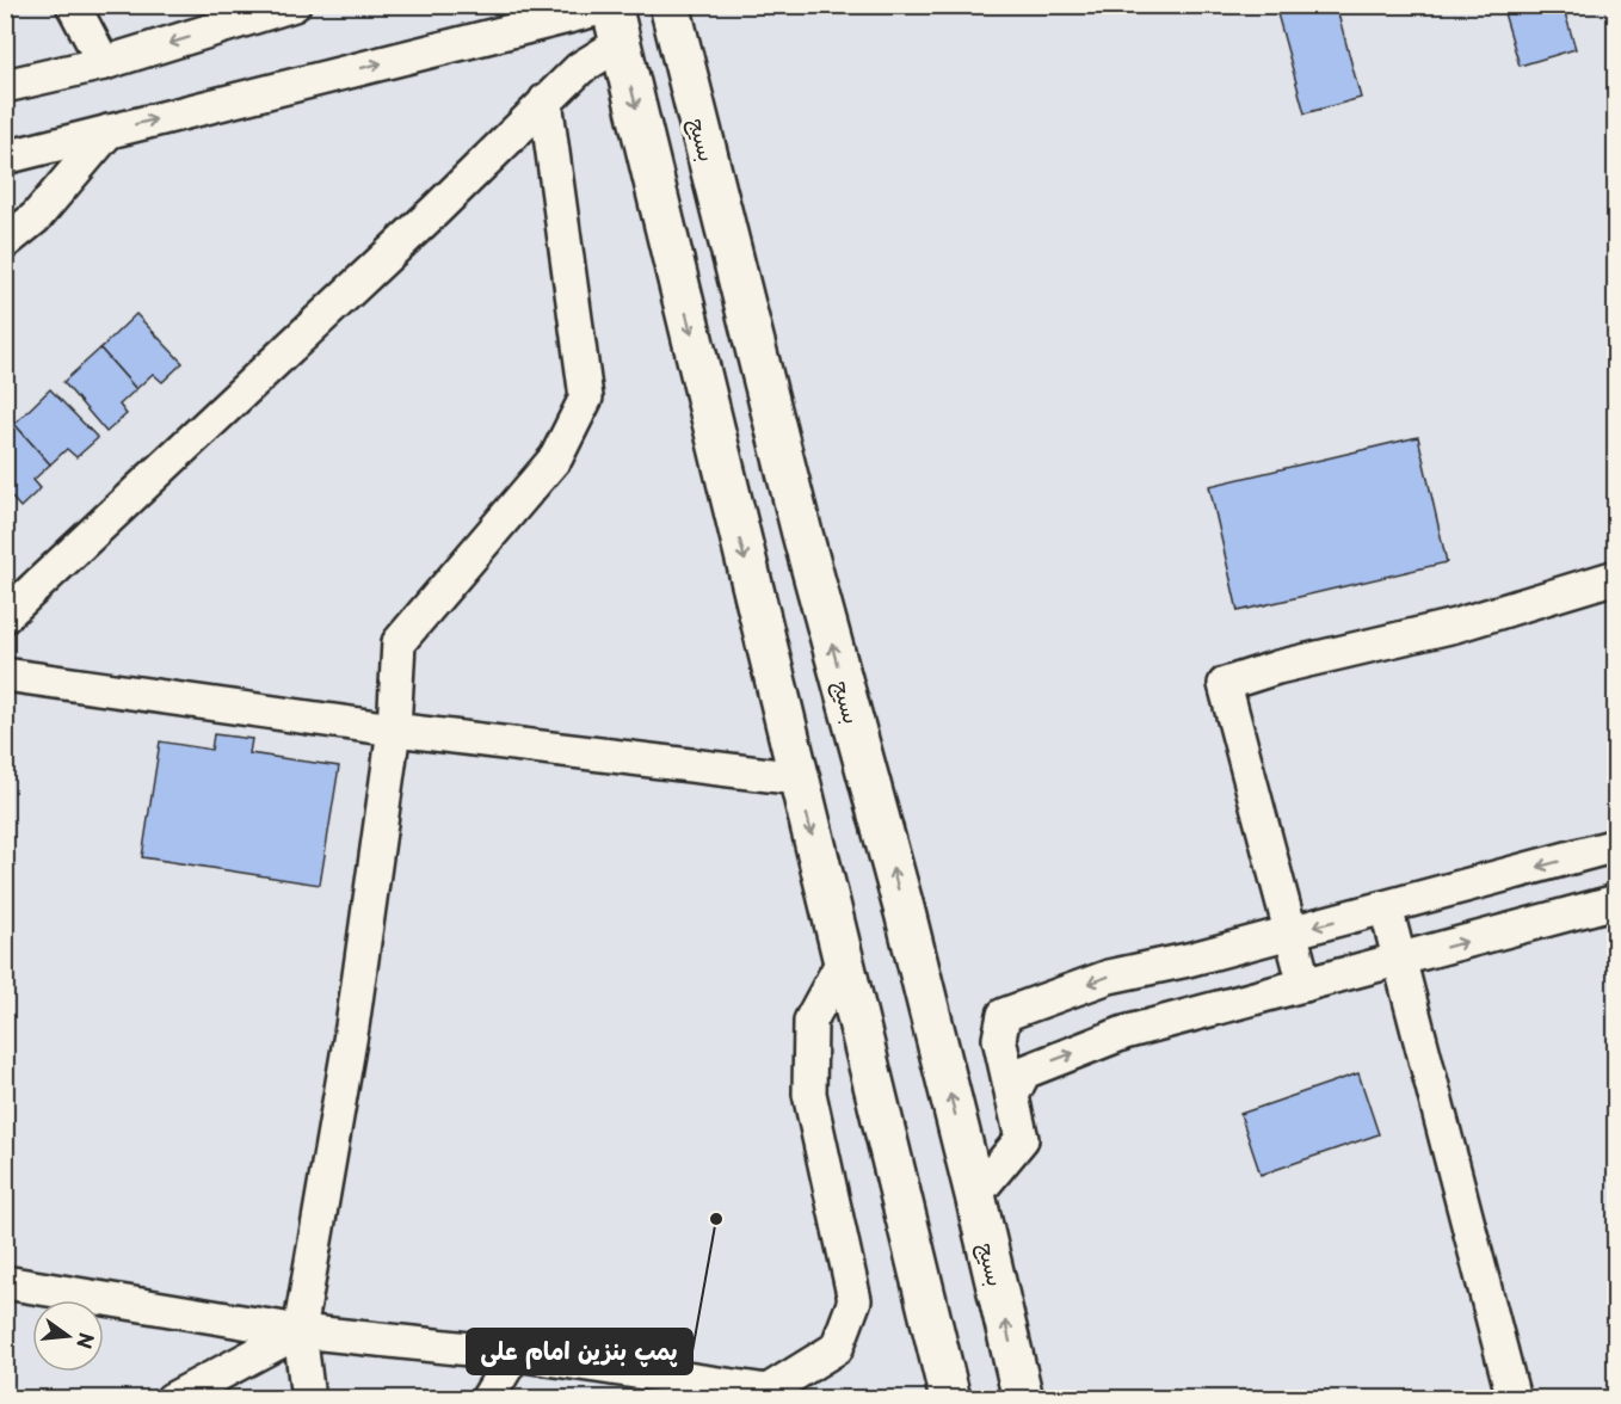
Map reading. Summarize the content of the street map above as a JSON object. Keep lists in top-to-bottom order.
{
  "streets": {
    "main road": ["بسیج"]
  },
  "places": ["پمپ بنزین امام علی"],
  "north": "right"
}
